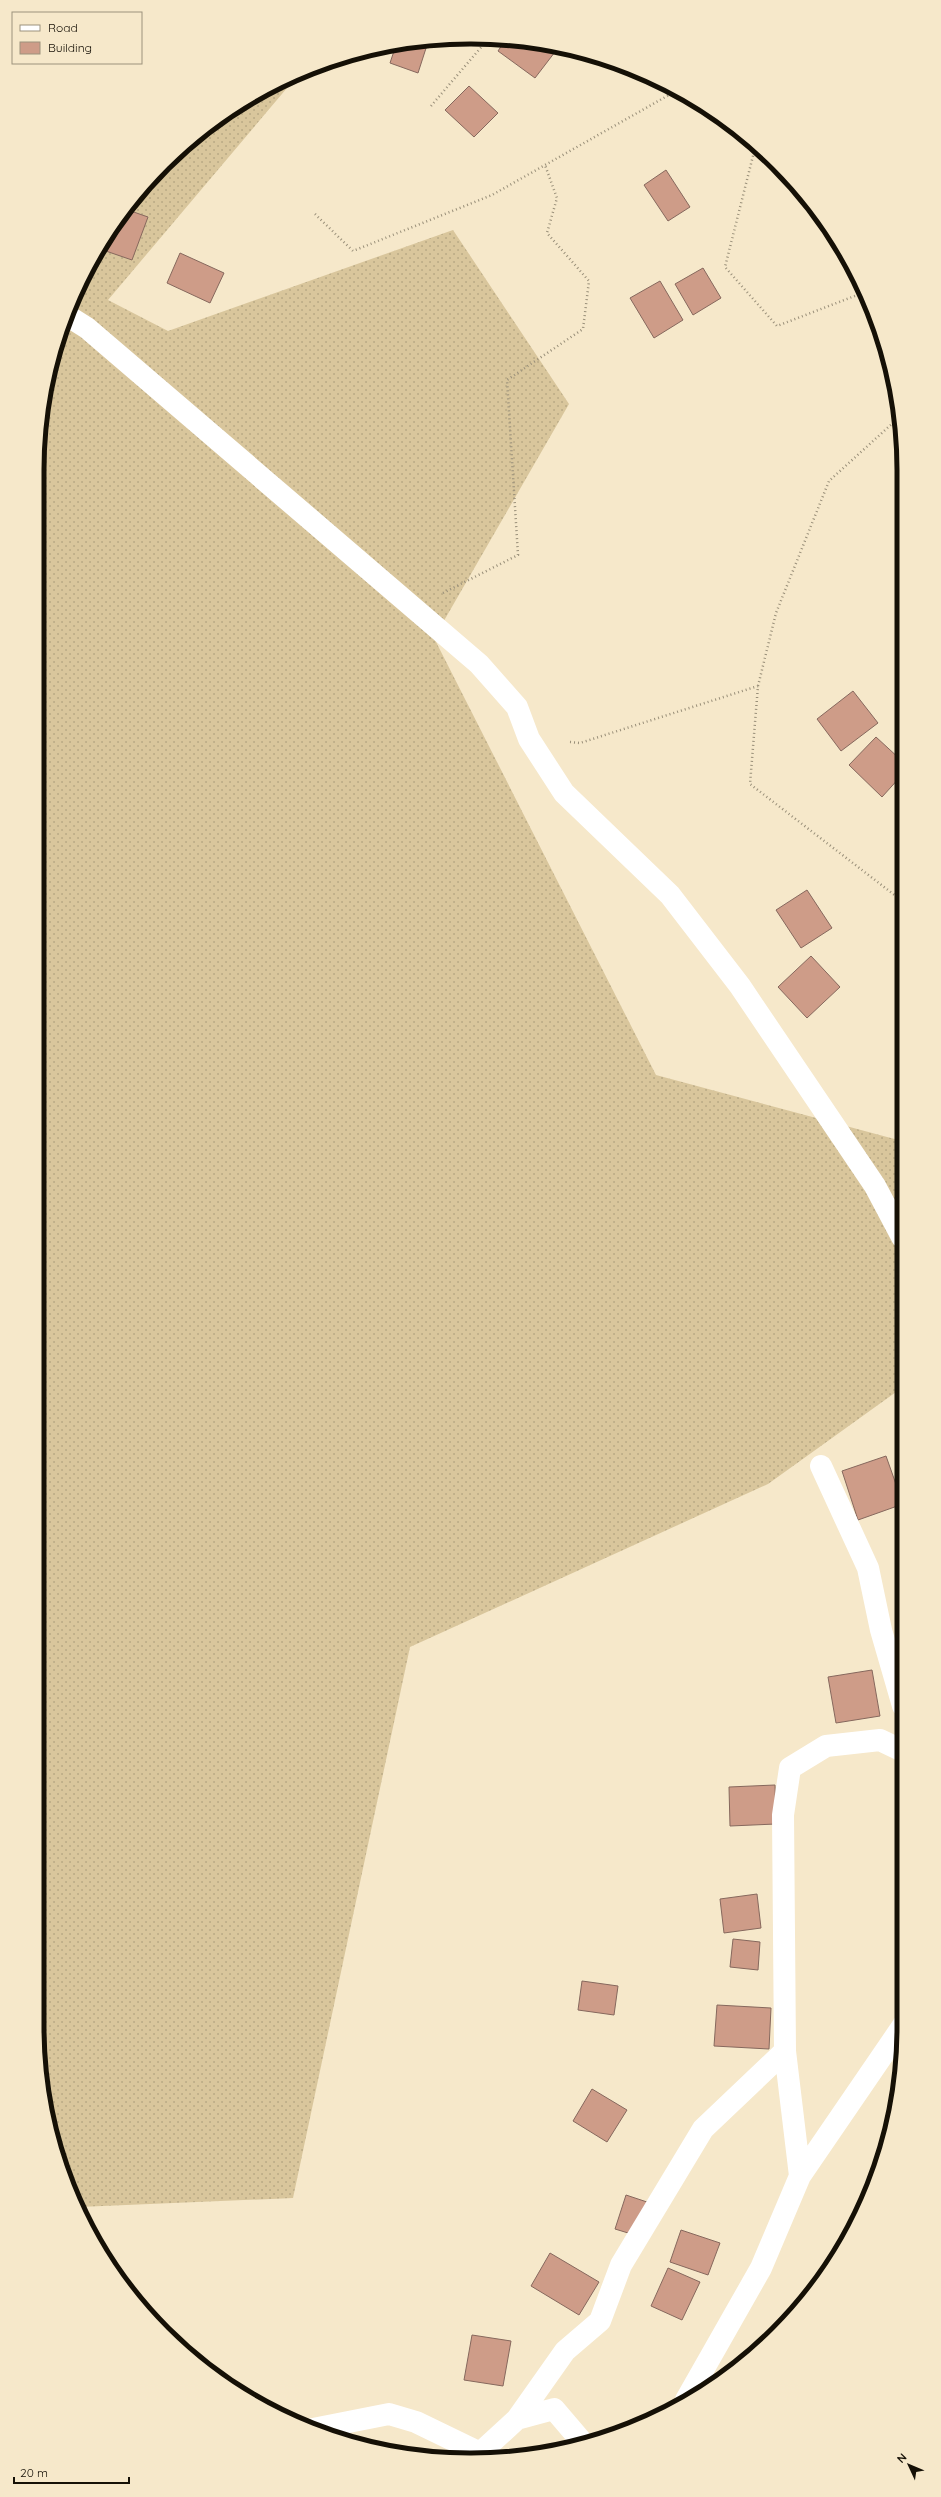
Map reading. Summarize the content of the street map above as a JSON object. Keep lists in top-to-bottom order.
{
  "legend": ["Road", "Building"],
  "scale_bar": "20 m",
  "north": "top left"
}
